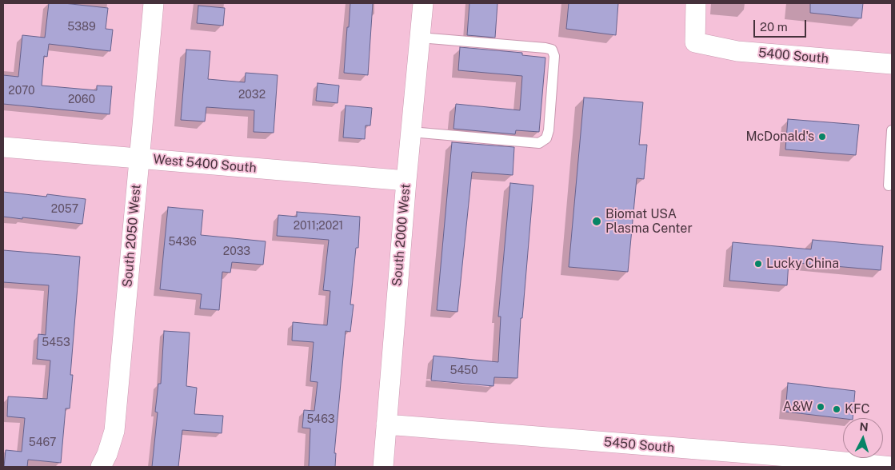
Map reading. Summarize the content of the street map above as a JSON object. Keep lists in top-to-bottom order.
{
  "streets": {
    "street": [
      "5400 South",
      "West 5400 South",
      "South 2000 West",
      "South 2050 West",
      "5450 South"
    ]
  },
  "crossings": [
    ["West 5400 South", "South 2000 West"],
    ["West 5400 South", "South 2050 West"],
    ["South 2000 West", "5450 South"]
  ],
  "places": [
    "McDonald's",
    "Biomat USA Plasma Center",
    "Lucky China",
    "A&W",
    "KFC"
  ],
  "house_numbers": [
    "5389",
    "2070",
    "2032",
    "2060",
    "2057",
    "2011;2021",
    "5436",
    "2033",
    "5453",
    "5450",
    "5463",
    "5467"
  ],
  "scale_bar": "20 m",
  "north": "top"
}
